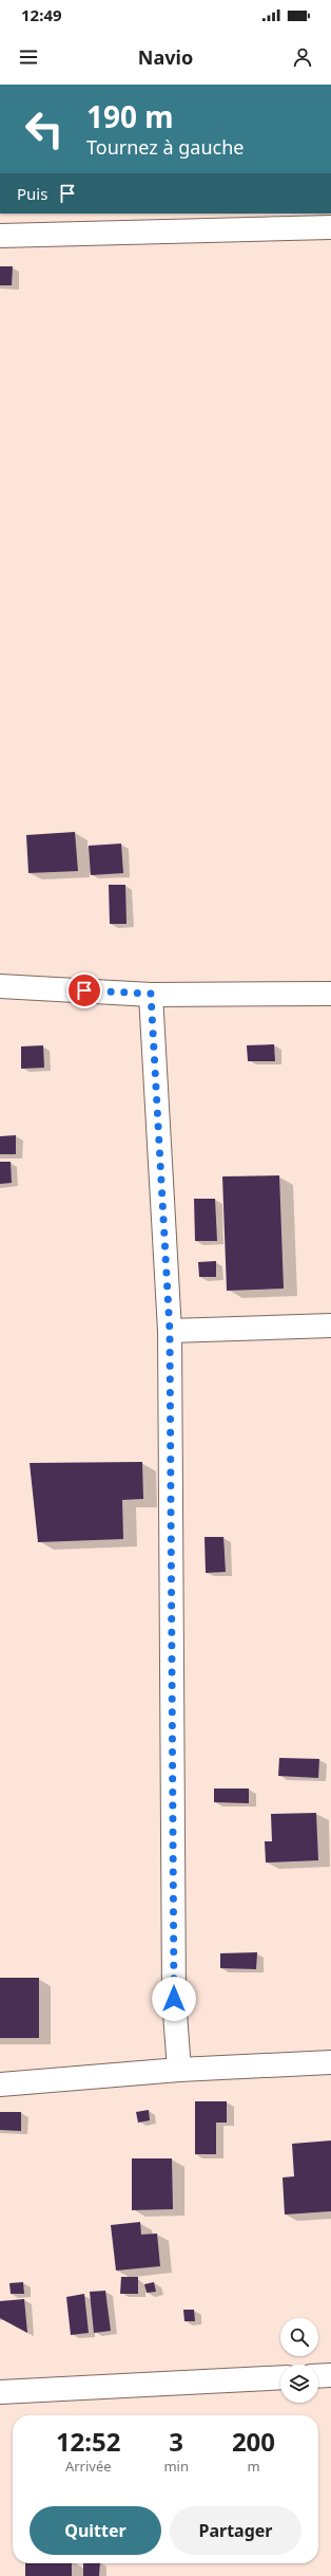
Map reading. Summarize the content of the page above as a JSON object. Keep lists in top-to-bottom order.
{
  "page": {
    "status": "12:49",
    "header": "Navio",
    "turn": ["190 m", "Tournez à gauche"],
    "then": "Puis",
    "eta": [
      "12:52",
      "Arrivée",
      "3",
      "min",
      "200",
      "m"
    ],
    "buttons": ["Quitter", "Partager"]
  }
}
